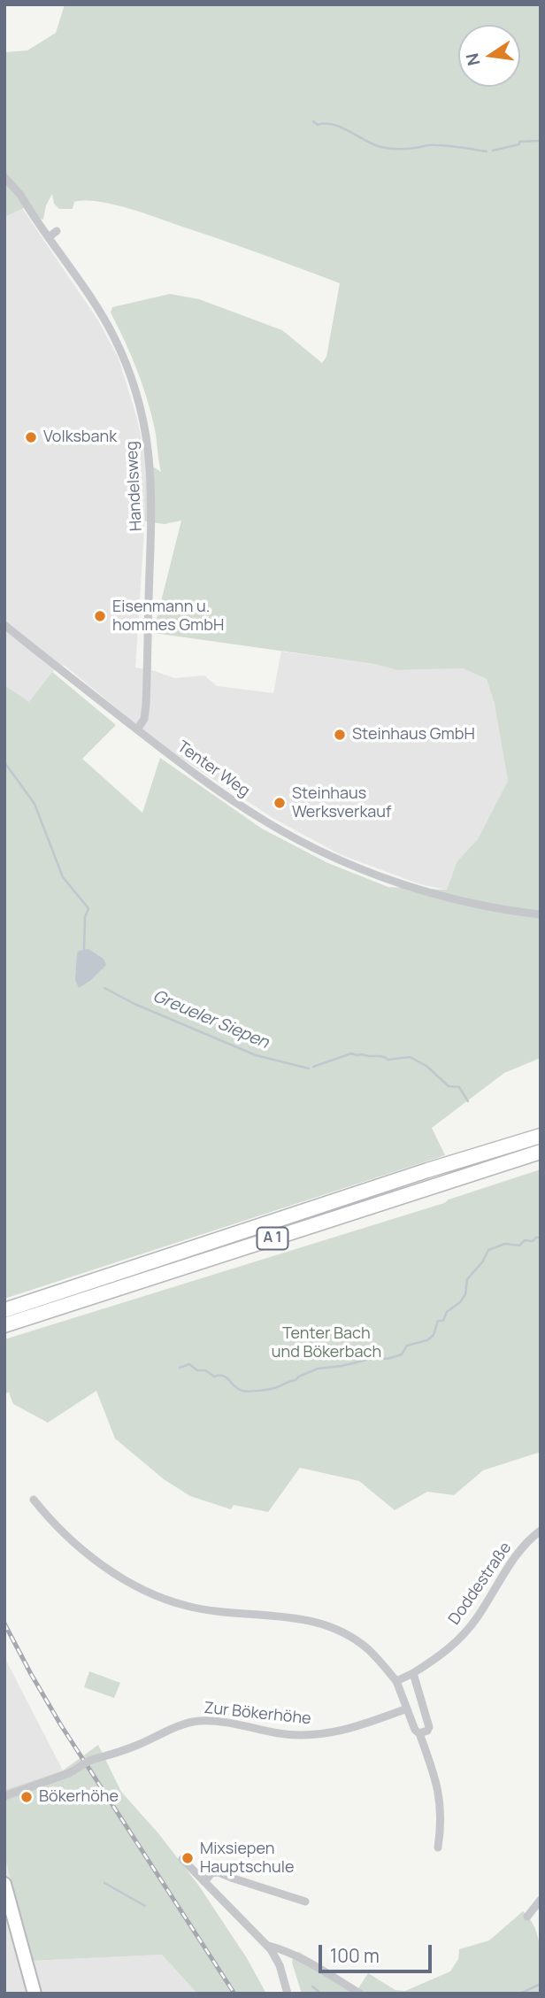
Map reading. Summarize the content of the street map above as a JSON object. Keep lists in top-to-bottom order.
{
  "streets": {
    "highway": ["A 1"],
    "street": [
      "Handelsweg",
      "Tenter Weg",
      "Doddestraße",
      "Zur Bökerhöhe"
    ]
  },
  "crossings": [
    ["Handelsweg", "Tenter Weg"]
  ],
  "water": ["Greueler Siepen"],
  "parks": ["Tenter Bach und Bökerbach"],
  "places": [
    "Volksbank",
    "Eisenmann u. hommes GmbH",
    "Steinhaus GmbH",
    "Steinhaus Werksverkauf",
    "Bökerhöhe",
    "Mixsiepen Hauptschule"
  ],
  "scale_bar": "100 m",
  "north": "left"
}
